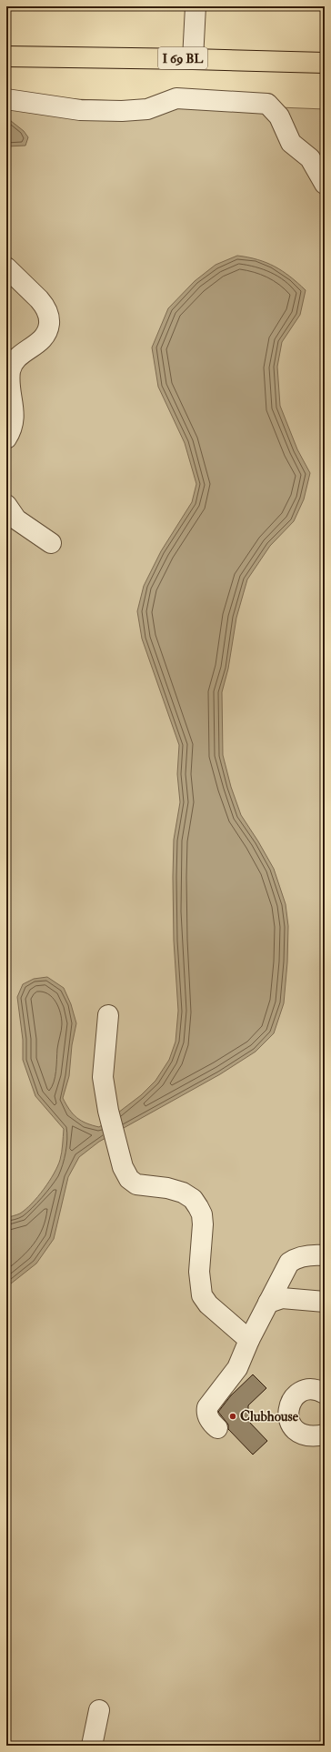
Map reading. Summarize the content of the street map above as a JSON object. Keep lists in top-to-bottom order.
{
  "streets": {
    "main road": ["I 69 BL"]
  },
  "places": ["Clubhouse"]
}
